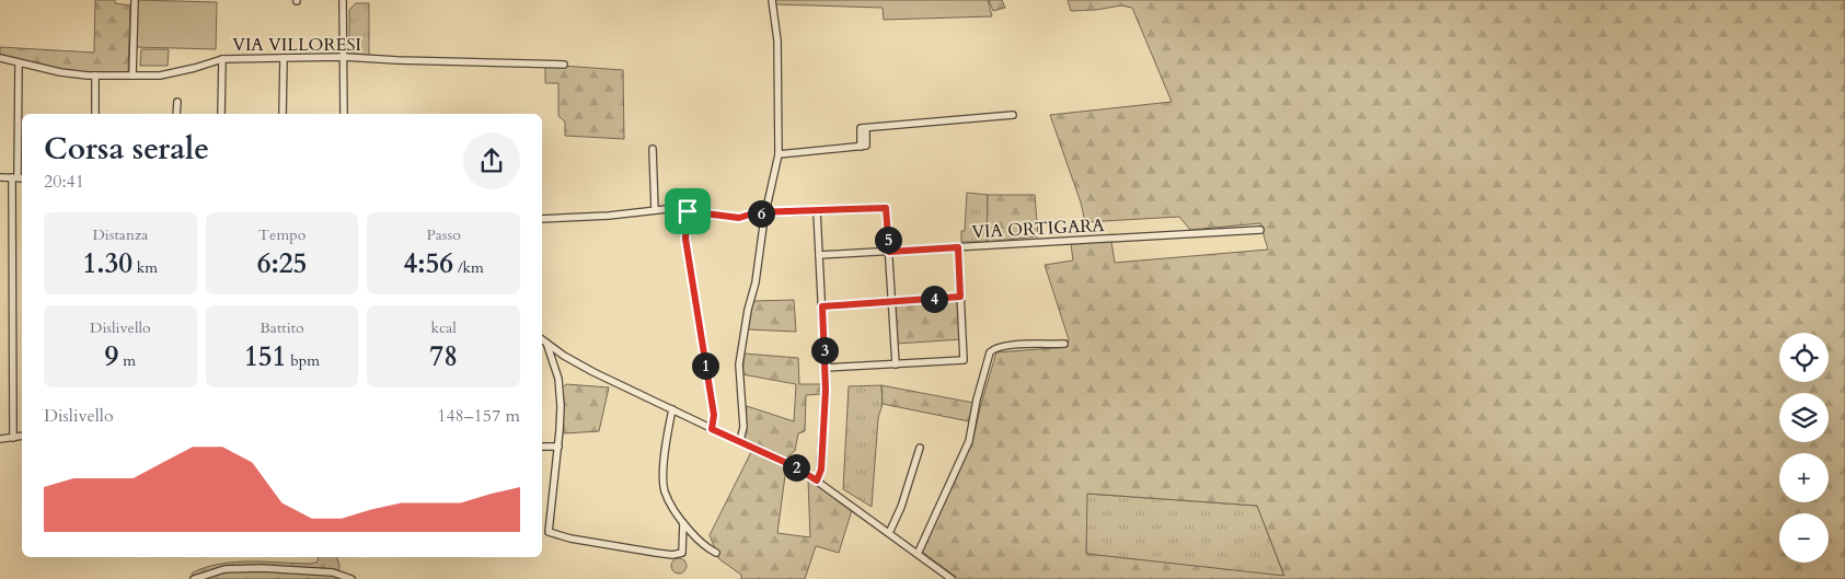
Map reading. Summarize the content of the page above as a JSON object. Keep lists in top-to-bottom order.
{
  "streets": {
    "street": ["VIA VILLORESI", "VIA ORTIGARA"]
  },
  "page": {
    "heading": ["Corsa serale", "20:41"],
    "pins": [
      "6",
      "5",
      "4",
      "3",
      "1",
      "2"
    ],
    "stats": [
      ["Distanza", "1.30 km"],
      ["Tempo", "6:25"],
      ["Passo", "4:56 /km"],
      ["Dislivello", "9 m"],
      ["Battito", "151 bpm"],
      ["kcal", "78"]
    ],
    "map_buttons": ["+", "−"],
    "chart": ["Dislivello", "148–157 m"]
  }
}
